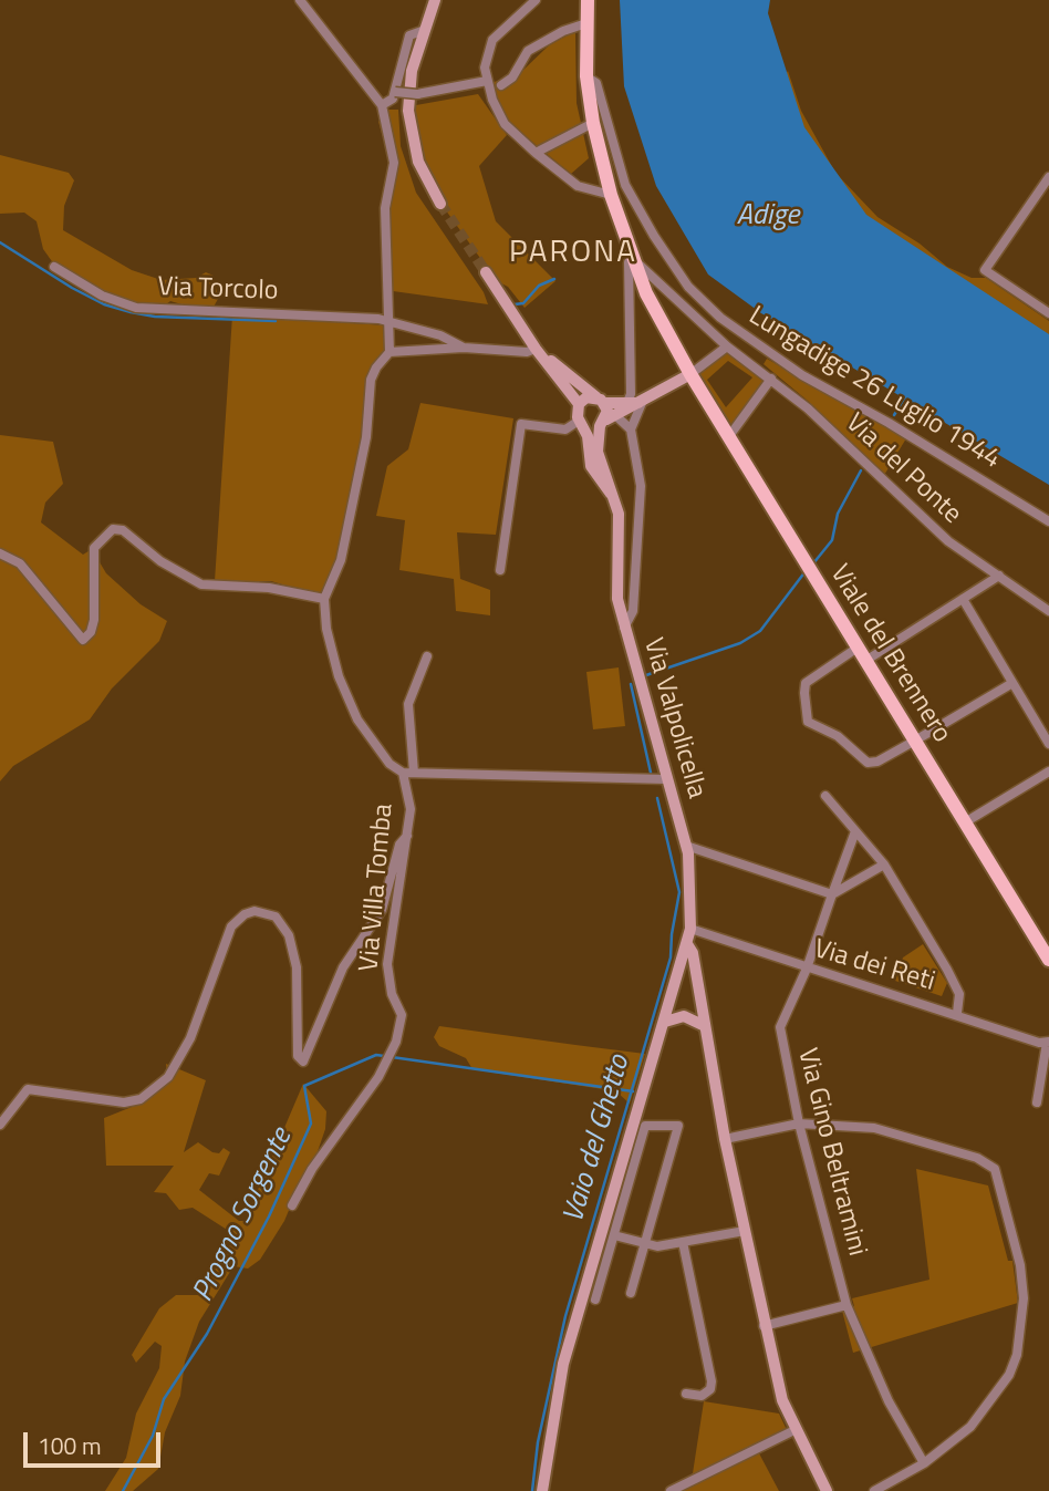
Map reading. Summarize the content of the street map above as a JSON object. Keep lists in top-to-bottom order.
{
  "streets": {
    "main road": ["Viale del Brennero", "Via Valpolicella"],
    "street": [
      "Via Torcolo",
      "Lungadige 26 Luglio 1944",
      "Via del Ponte",
      "Via Villa Tomba",
      "Via dei Reti",
      "Via Gino Beltramini"
    ]
  },
  "crossings": [
    ["Lungadige 26 Luglio 1944", "Viale del Brennero"],
    ["Via del Ponte", "Viale del Brennero"],
    ["Via Valpolicella", "Via dei Reti"],
    ["Via dei Reti", "Via Gino Beltramini"]
  ],
  "districts": ["PARONA"],
  "water": ["Adige", "Vaio del Ghetto", "Progno Sorgente"],
  "scale_bar": "100 m"
}
